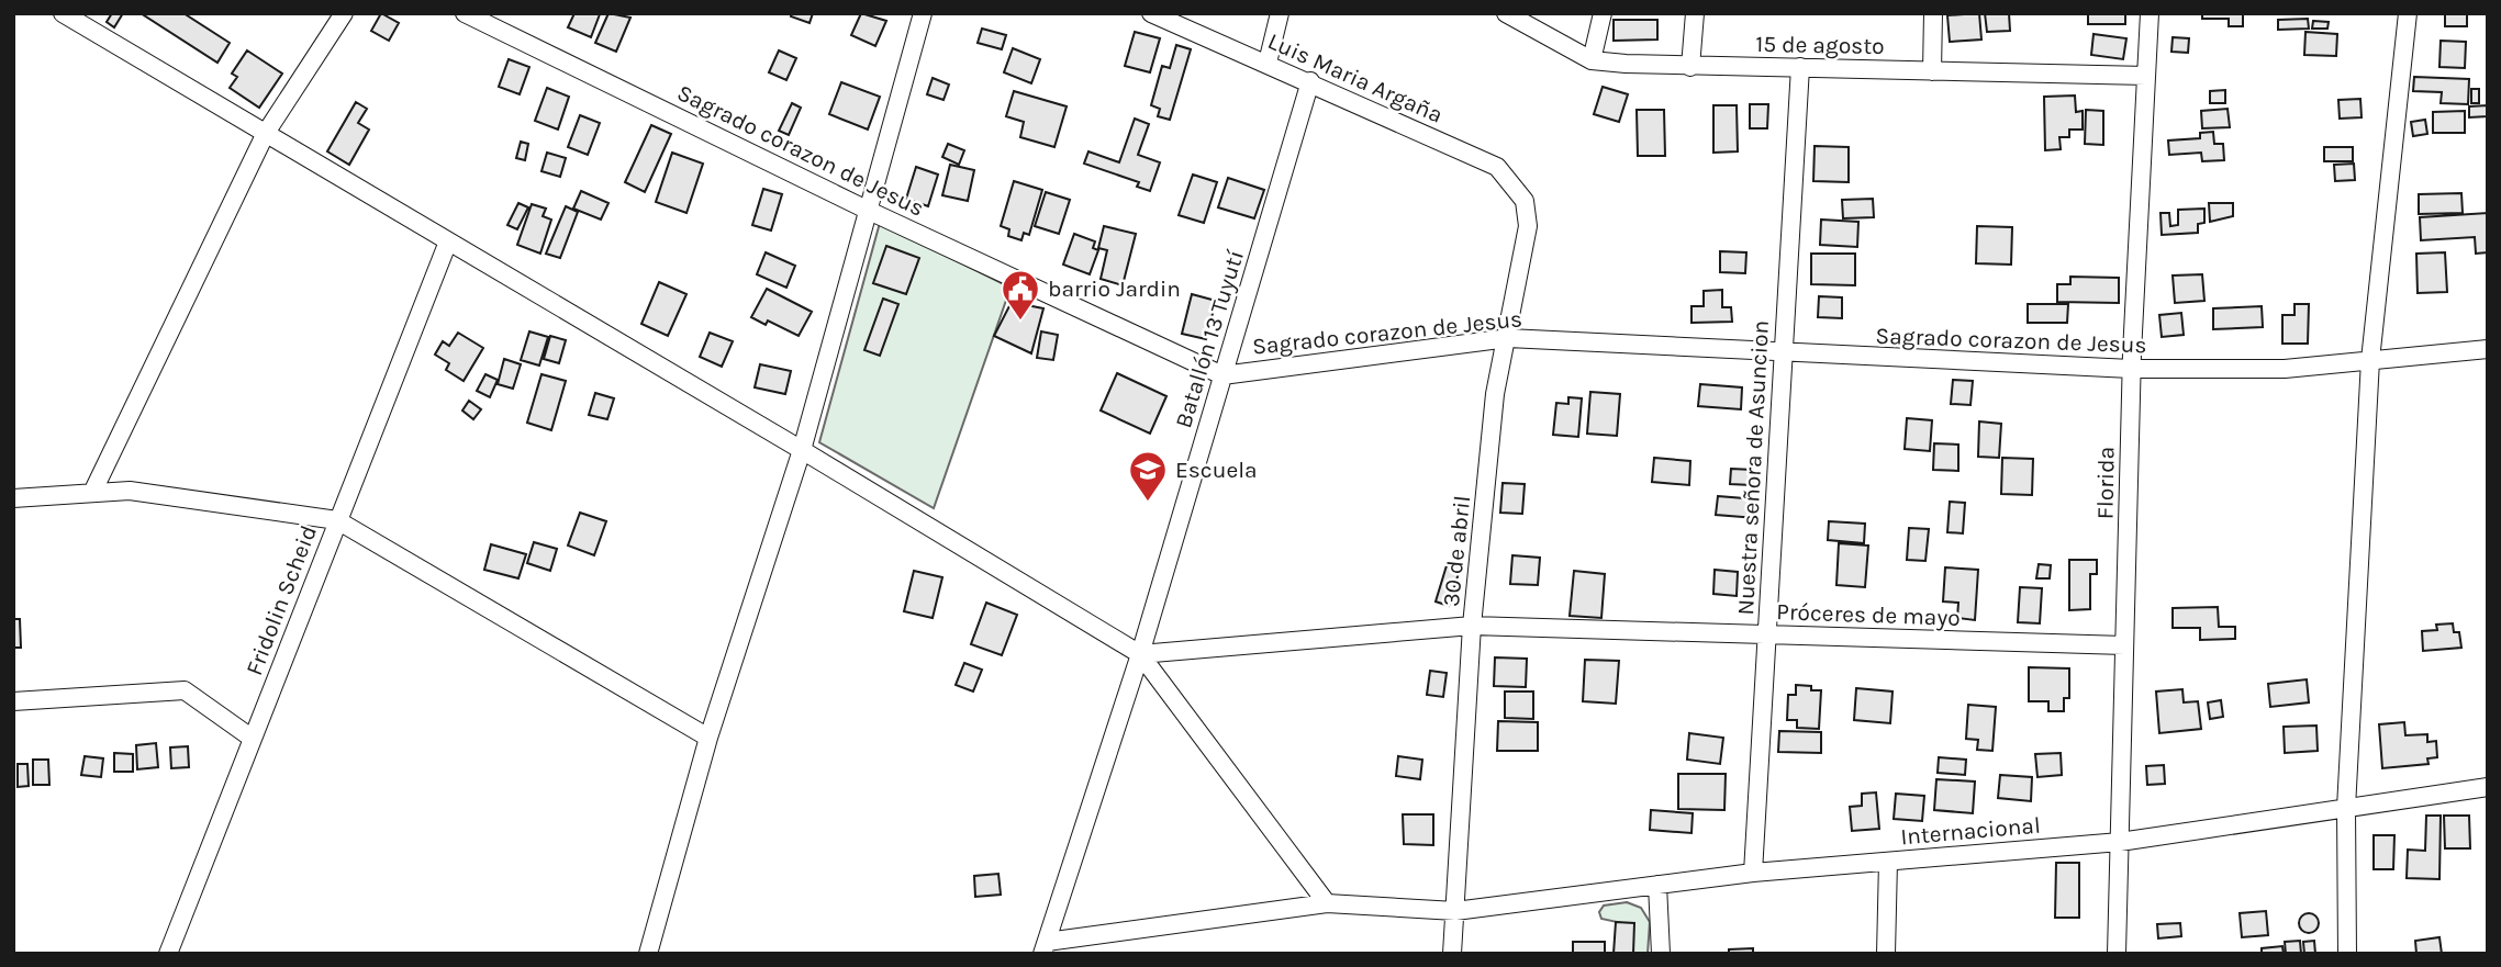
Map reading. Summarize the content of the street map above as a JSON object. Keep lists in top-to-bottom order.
{
  "streets": {
    "street": [
      "15 de agosto",
      "Luis Maria Argaña",
      "Sagrado corazon de Jesus",
      "Batallón 13 Tuyutí",
      "Nuestra señora de Asuncion",
      "Florida",
      "30 de abril",
      "Fridolin Scheid",
      "Próceres de mayo",
      "Internacional"
    ]
  },
  "crossings": [
    ["15 de agosto", "Nuestra señora de Asuncion"],
    ["15 de agosto", "Florida"],
    ["Luis Maria Argaña", "Batallón 13 Tuyutí"],
    ["Luis Maria Argaña", "30 de abril"],
    ["Sagrado corazon de Jesus", "Batallón 13 Tuyutí"],
    ["Sagrado corazon de Jesus", "Nuestra señora de Asuncion"],
    ["Sagrado corazon de Jesus", "Florida"],
    ["Sagrado corazon de Jesus", "30 de abril"],
    ["Batallón 13 Tuyutí", "Próceres de mayo"],
    ["Batallón 13 Tuyutí", "Internacional"],
    ["Nuestra señora de Asuncion", "Próceres de mayo"],
    ["Nuestra señora de Asuncion", "Internacional"],
    ["Florida", "Próceres de mayo"],
    ["Florida", "Internacional"],
    ["30 de abril", "Próceres de mayo"],
    ["30 de abril", "Internacional"]
  ],
  "places": {
    "public building": ["barrio Jardin"],
    "school or university": ["Escuela"]
  }
}
